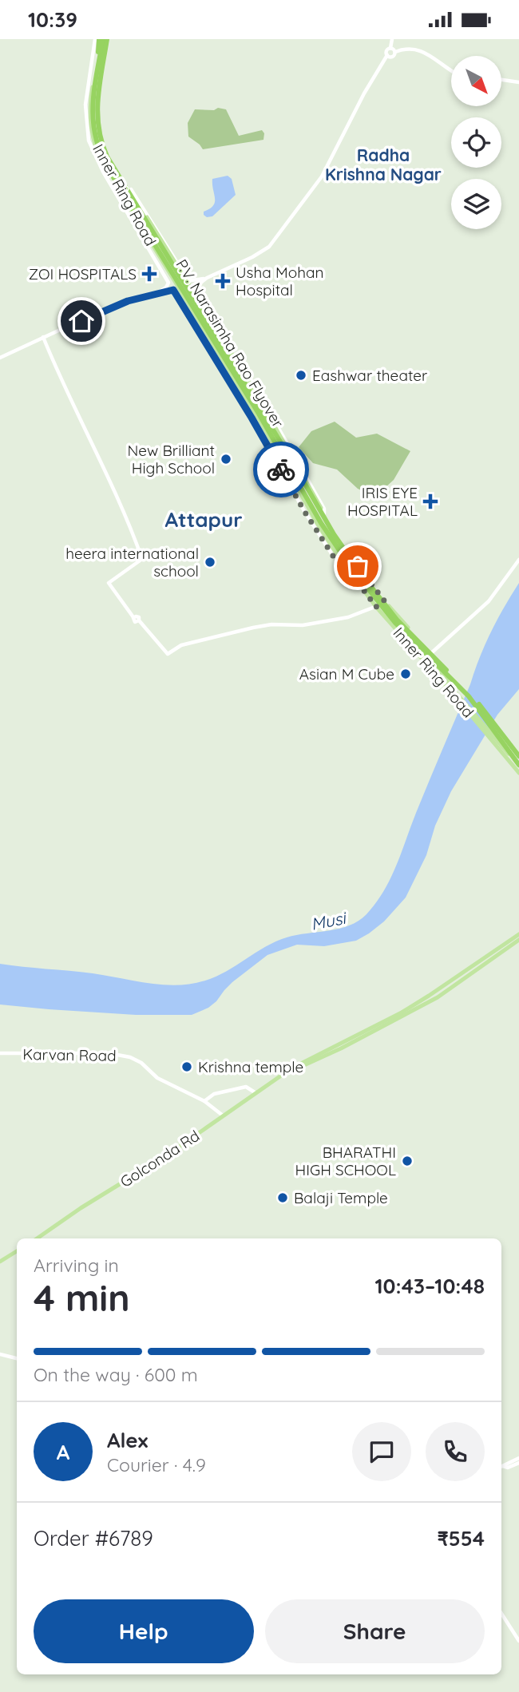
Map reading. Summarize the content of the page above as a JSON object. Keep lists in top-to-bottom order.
{
  "streets": {
    "highway": ["P.V. Narasimha Rao Flyover"],
    "main road": ["Inner Ring Road", "Golconda Rd"],
    "street": ["Karvan Road"]
  },
  "crossings": [
    ["Inner Ring Road", "P.V. Narasimha Rao Flyover"],
    ["Karvan Road", "Golconda Rd"]
  ],
  "districts": ["Radha Krishna Nagar", "Attapur"],
  "water": ["Musi"],
  "places": {
    "health": ["ZOI HOSPITALS", "Usha Mohan Hospital", "IRIS EYE HOSPITAL"],
    "other": [
      "Eashwar theater",
      "New Brilliant High School",
      "heera international school",
      "Asian M Cube",
      "Krishna temple",
      "BHARATHI HIGH SCHOOL",
      "Balaji Temple"
    ]
  },
  "north": "bottom right",
  "page": {
    "status": "10:39",
    "heading": ["4 min", "Arriving in", "10:43–10:48"],
    "panel": [
      "Alex",
      "Courier · 4.9",
      "Order #6789",
      "₹554"
    ],
    "bar": "On the way · 600 m",
    "round": "A",
    "buttons": ["Help", "Share"]
  }
}
